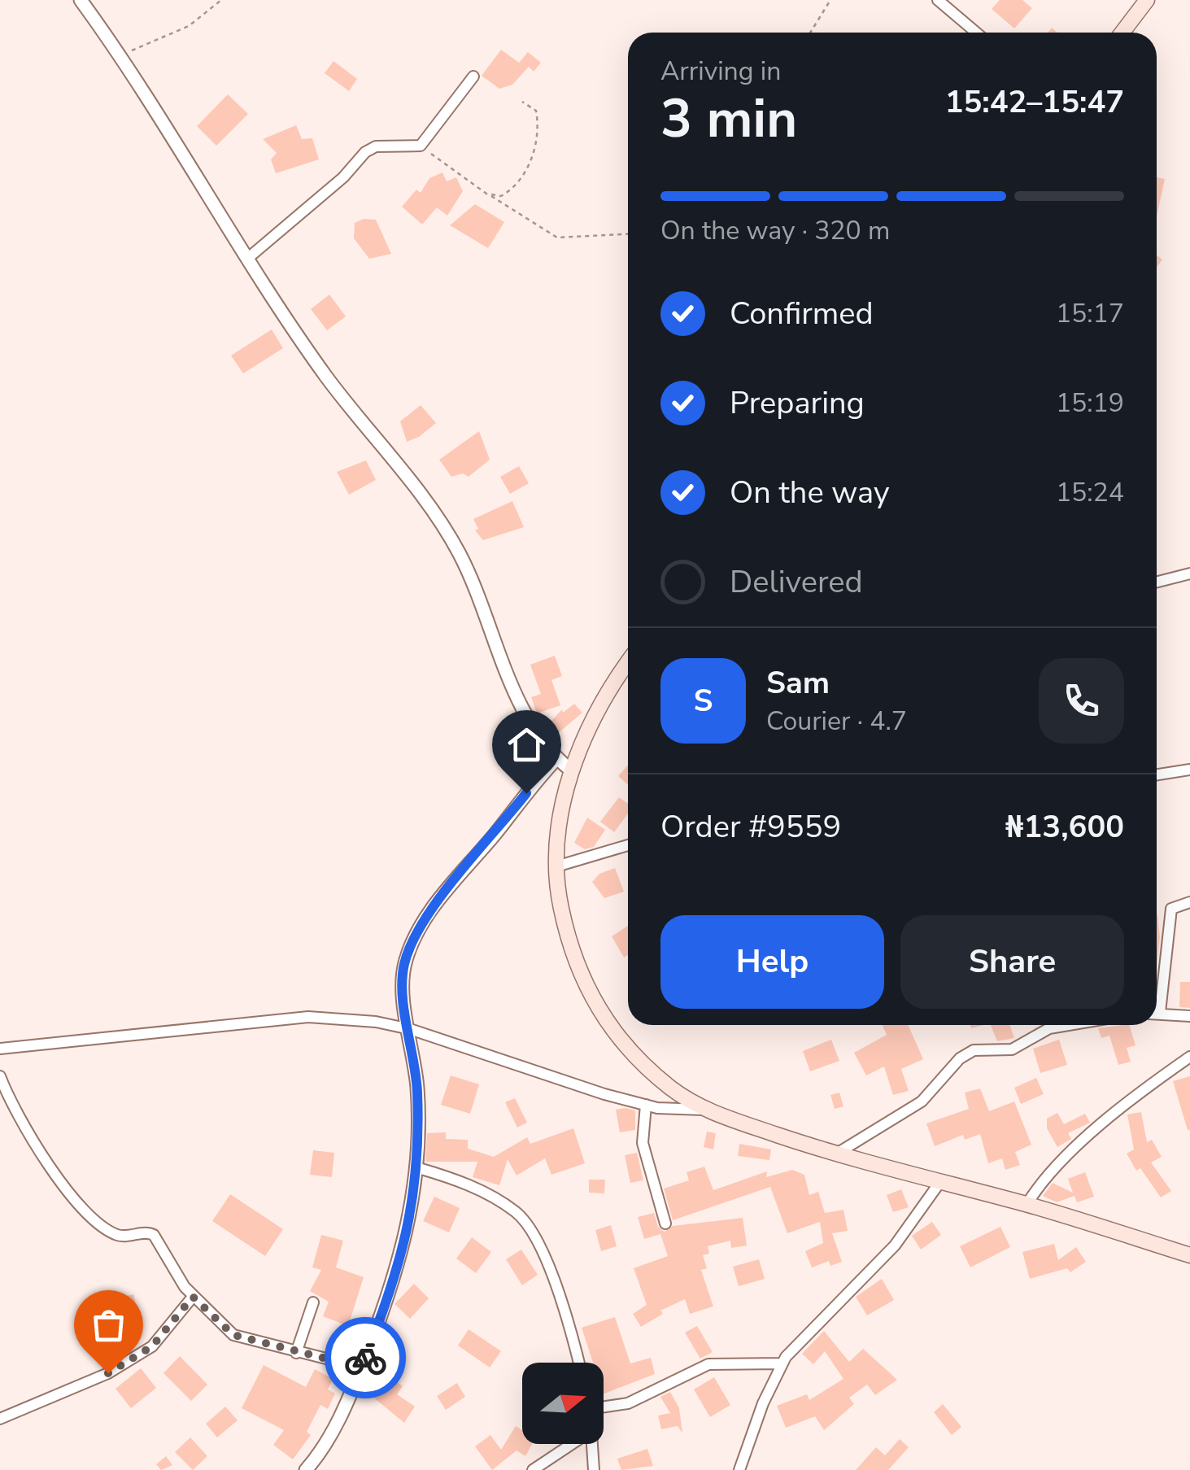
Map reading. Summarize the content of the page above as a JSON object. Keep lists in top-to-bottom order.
{
  "north": "right",
  "page": {
    "heading": ["3 min", "Arriving in", "15:42–15:47"],
    "panel": [
      "Sam",
      "Courier · 4.7",
      "Order #9559",
      "₦13,600"
    ],
    "bar": "On the way · 320 m",
    "list": [
      ["Confirmed", "15:17"],
      ["Preparing", "15:19"],
      ["On the way", "15:24"],
      "Delivered"
    ],
    "round": "S",
    "buttons": ["Help", "Share"]
  }
}
